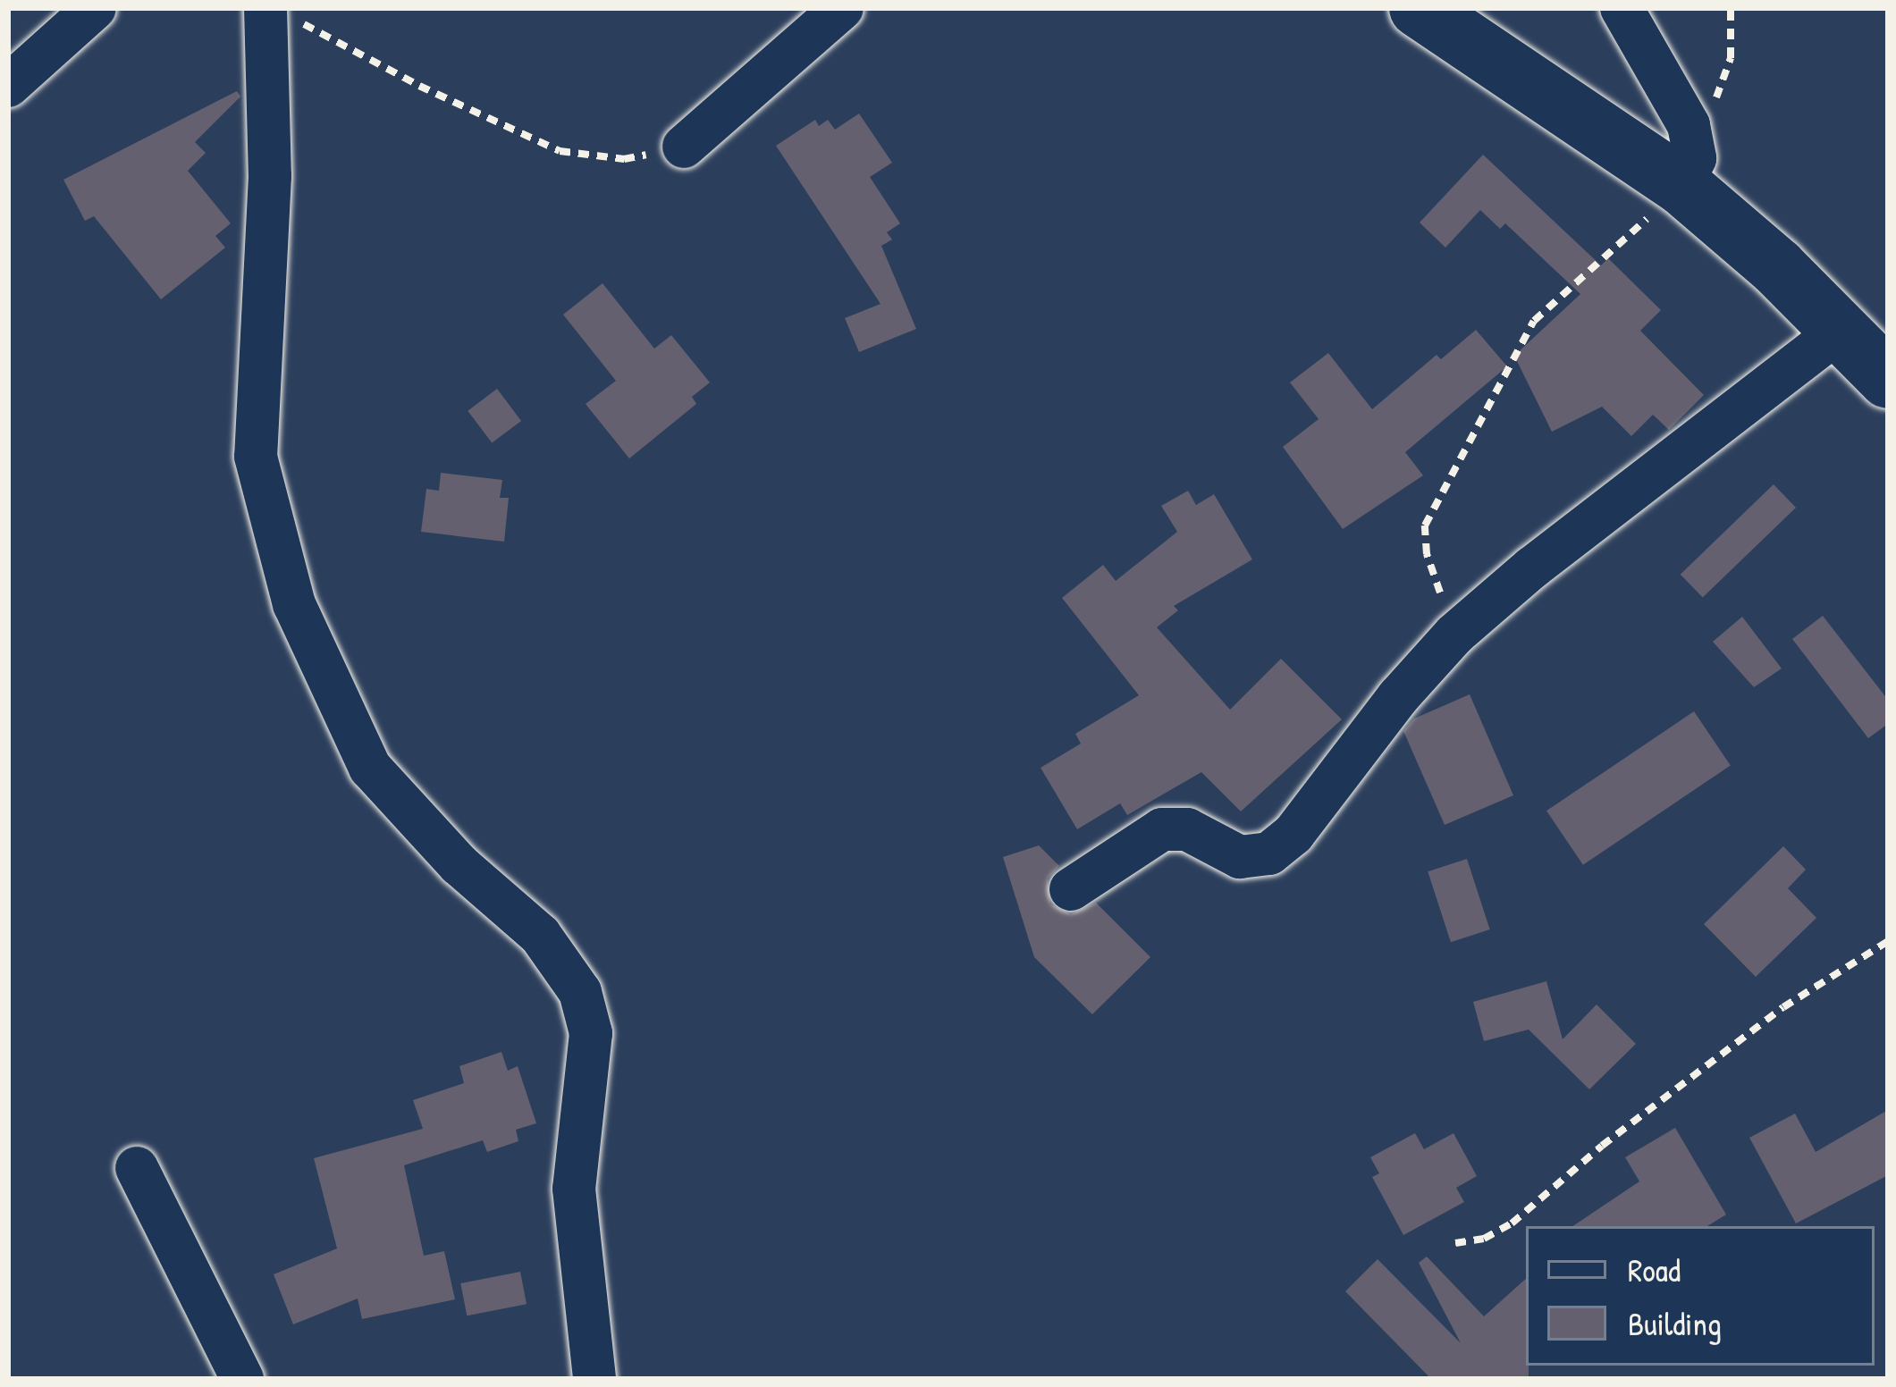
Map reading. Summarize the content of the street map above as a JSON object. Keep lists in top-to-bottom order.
{
  "legend": ["Road", "Building"]
}
